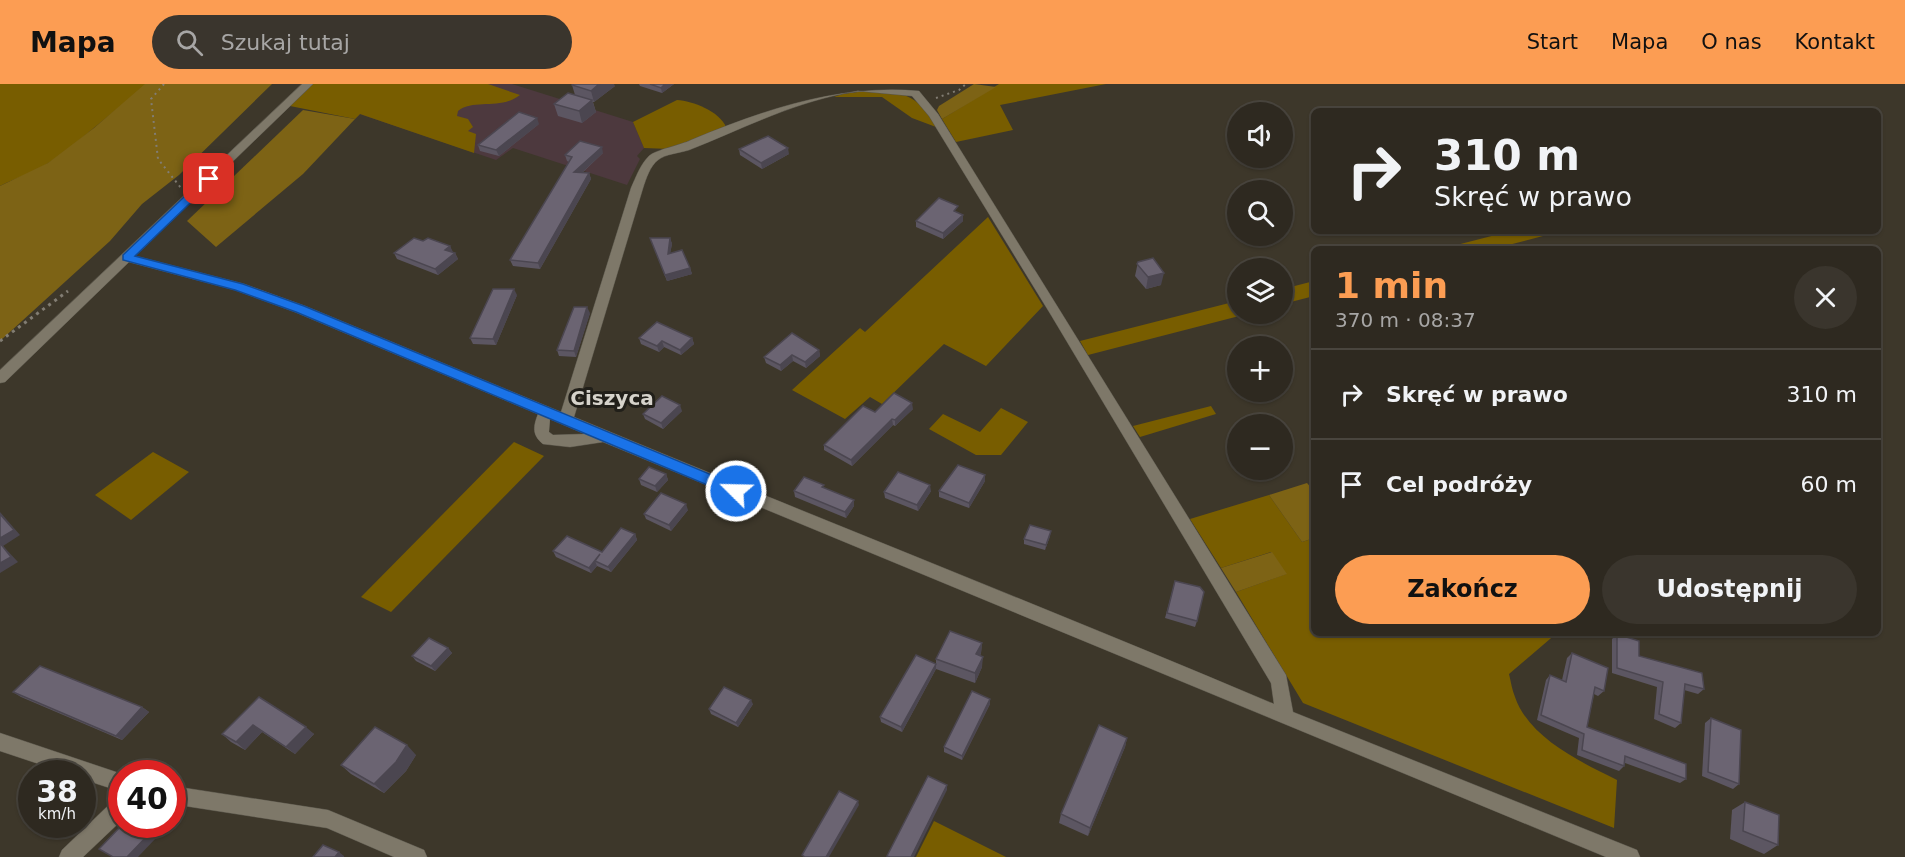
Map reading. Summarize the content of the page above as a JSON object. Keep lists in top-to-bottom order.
{
  "districts": ["Ciszyca"],
  "page": {
    "header": "Mapa",
    "search": "Szukaj tutaj",
    "nav": [
      "Start",
      "Mapa",
      "O nas",
      "Kontakt"
    ],
    "map_buttons": ["+", "−"],
    "turn": ["310 m", "Skręć w prawo"],
    "heading": ["1 min", "370 m · 08:37"],
    "list": [
      {
        "name": "Skręć w prawo",
        "value": "310 m"
      },
      {
        "name": "Cel podróży",
        "value": "60 m"
      }
    ],
    "buttons": ["Zakończ", "Udostępnij"],
    "speed": "38 km/h",
    "limit": "40"
  }
}
